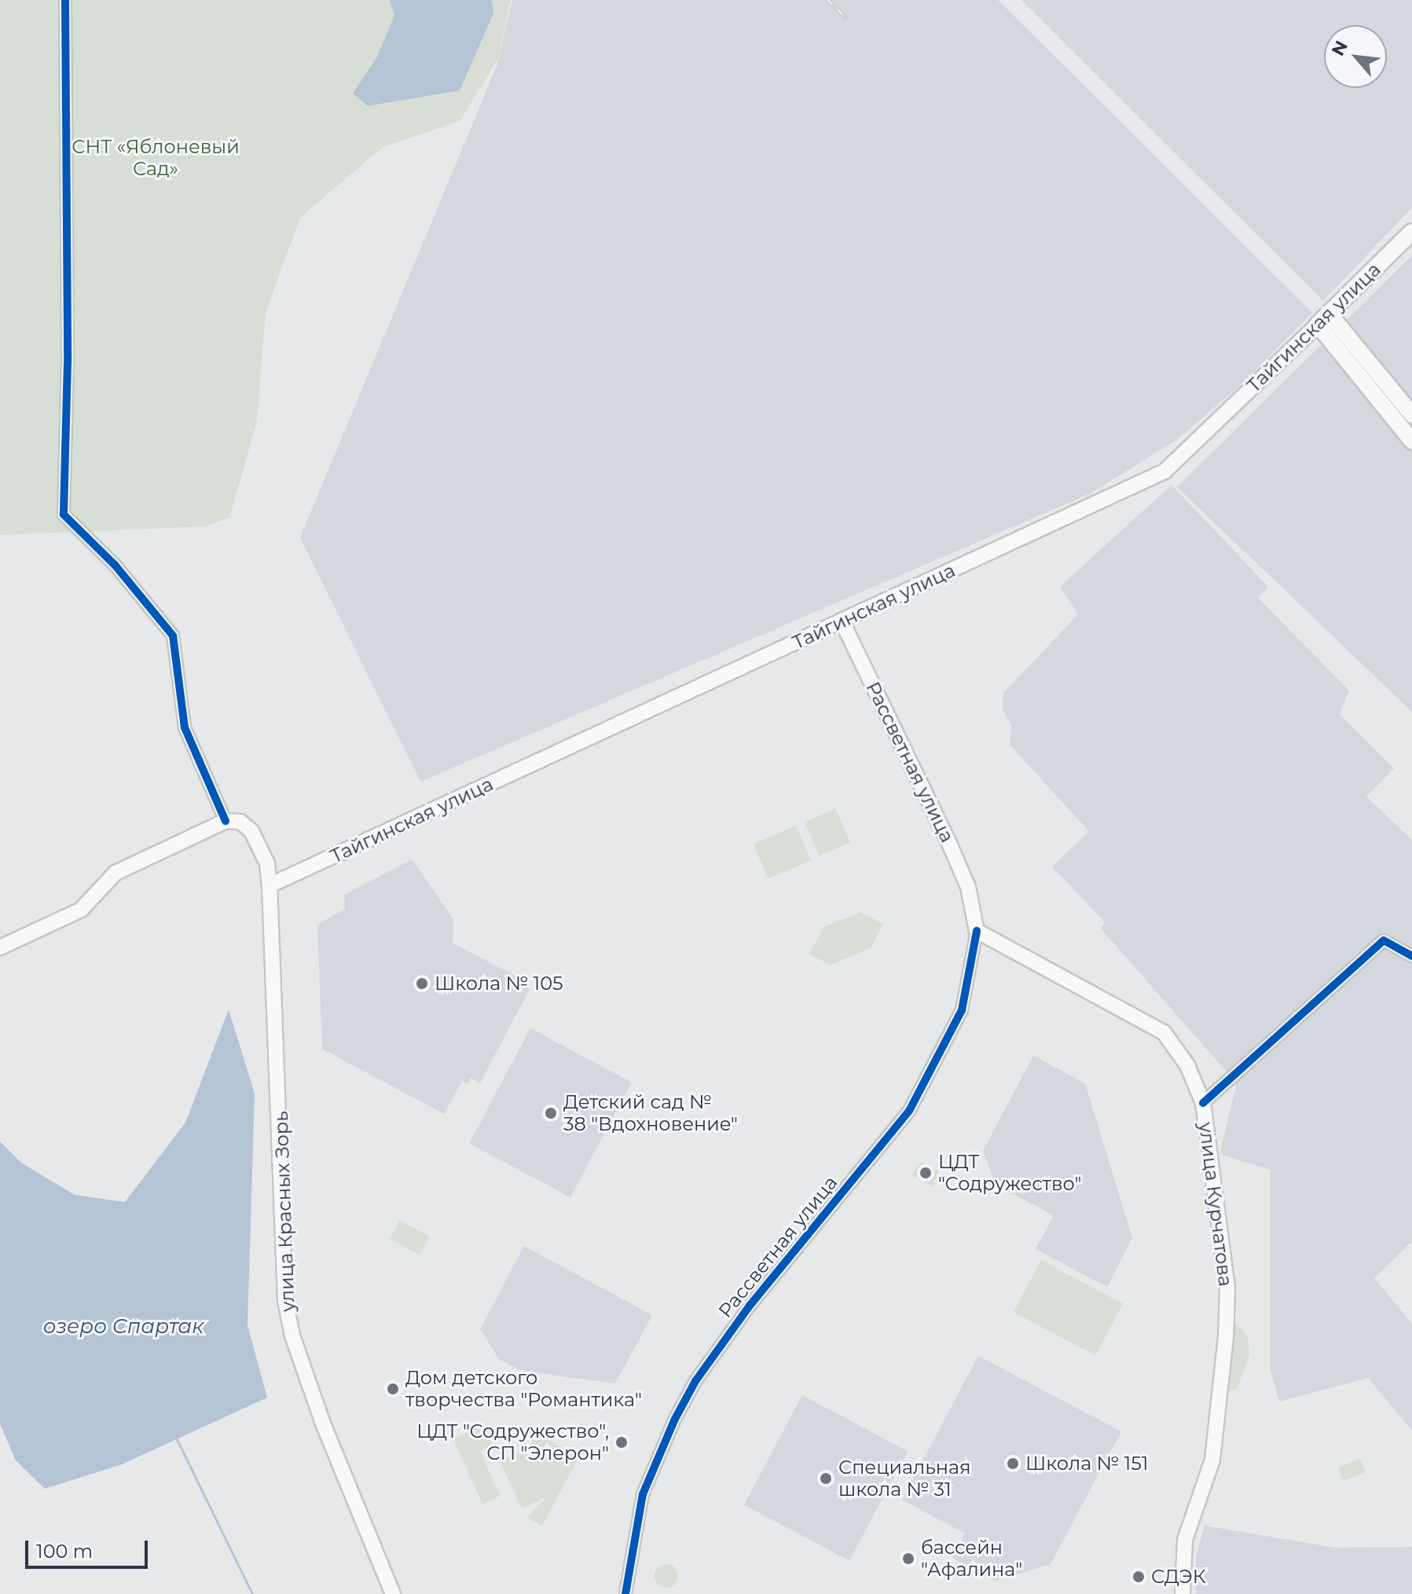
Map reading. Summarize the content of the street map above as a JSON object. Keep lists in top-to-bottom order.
{
  "streets": {
    "highway": ["Тайгинская улица"],
    "main road": ["Рассветная улица", "улица Курчатова", "улица Красных Зорь"]
  },
  "crossings": [
    ["Тайгинская улица", "Рассветная улица"],
    ["Тайгинская улица", "улица Красных Зорь"],
    ["Рассветная улица", "улица Курчатова"]
  ],
  "water": ["озеро Спартак"],
  "parks": ["СНТ «Яблоневый Сад»"],
  "places": [
    "Школа № 105",
    "Детский сад № 38 \"Вдохновение\"",
    "ЦДТ \"Содружество\"",
    "Дом детского творчества \"Романтика\"",
    "ЦДТ \"Содружество\", СП \"Элерон\"",
    "Школа № 151",
    "Специальная школа № 31",
    "бассейн \"Афалина\"",
    "СДЭК"
  ],
  "scale_bar": "100 m",
  "north": "top left"
}
